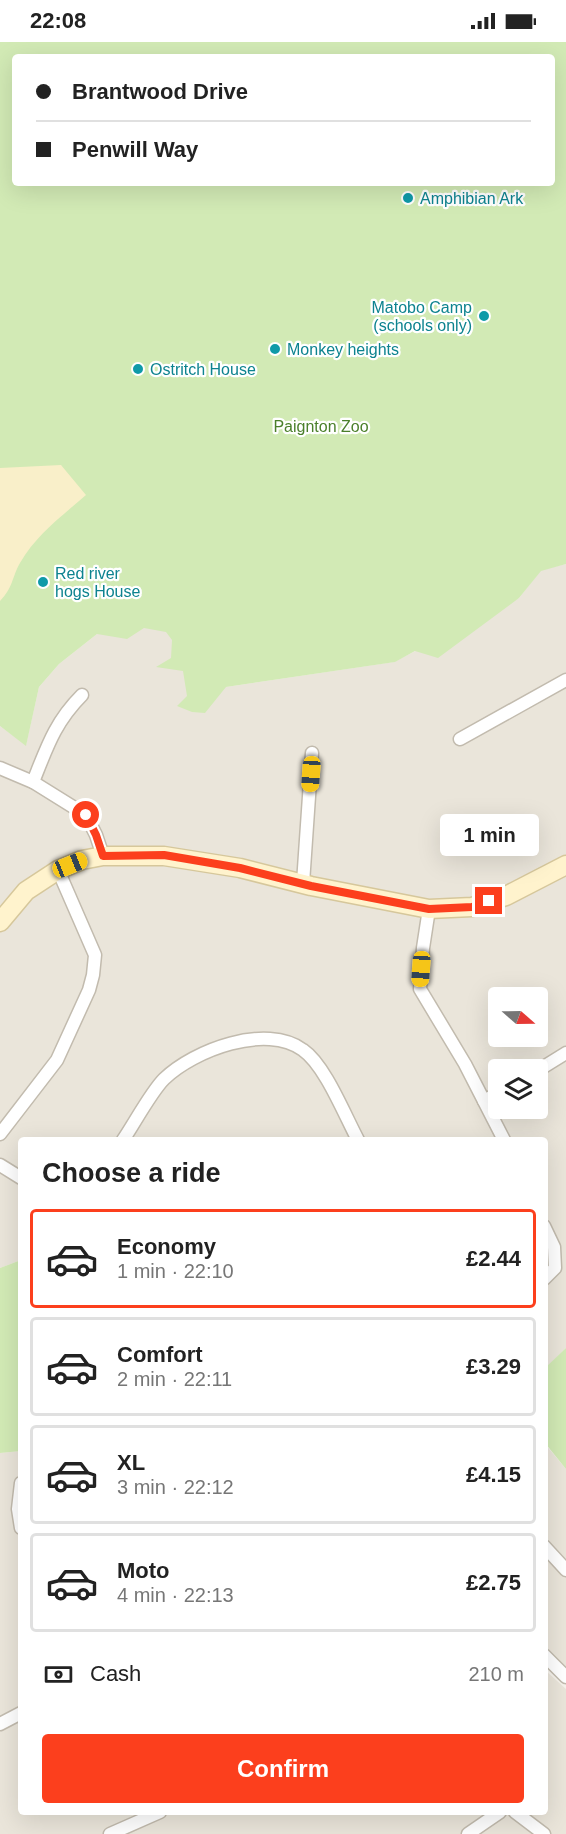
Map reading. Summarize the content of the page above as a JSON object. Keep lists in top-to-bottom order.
{
  "parks": ["Paignton Zoo"],
  "places": [
    "Amphibian Ark",
    "Matobo Camp (schools only)",
    "Monkey heights",
    "Ostritch House",
    "Red river hogs House"
  ],
  "north": "right",
  "page": {
    "status": "22:08",
    "banner": ["Brantwood Drive", "Penwill Way"],
    "bubble": "1 min",
    "heading": "Choose a ride",
    "list": [
      {
        "name": "Economy",
        "note": "1 min · 22:10",
        "value": "£2.44"
      },
      {
        "name": "Comfort",
        "note": "2 min · 22:11",
        "value": "£3.29"
      },
      {
        "name": "XL",
        "note": "3 min · 22:12",
        "value": "£4.15"
      },
      {
        "name": "Moto",
        "note": "4 min · 22:13",
        "value": "£2.75"
      }
    ],
    "pay": ["Cash", "210 m"],
    "buttons": "Confirm"
  }
}
